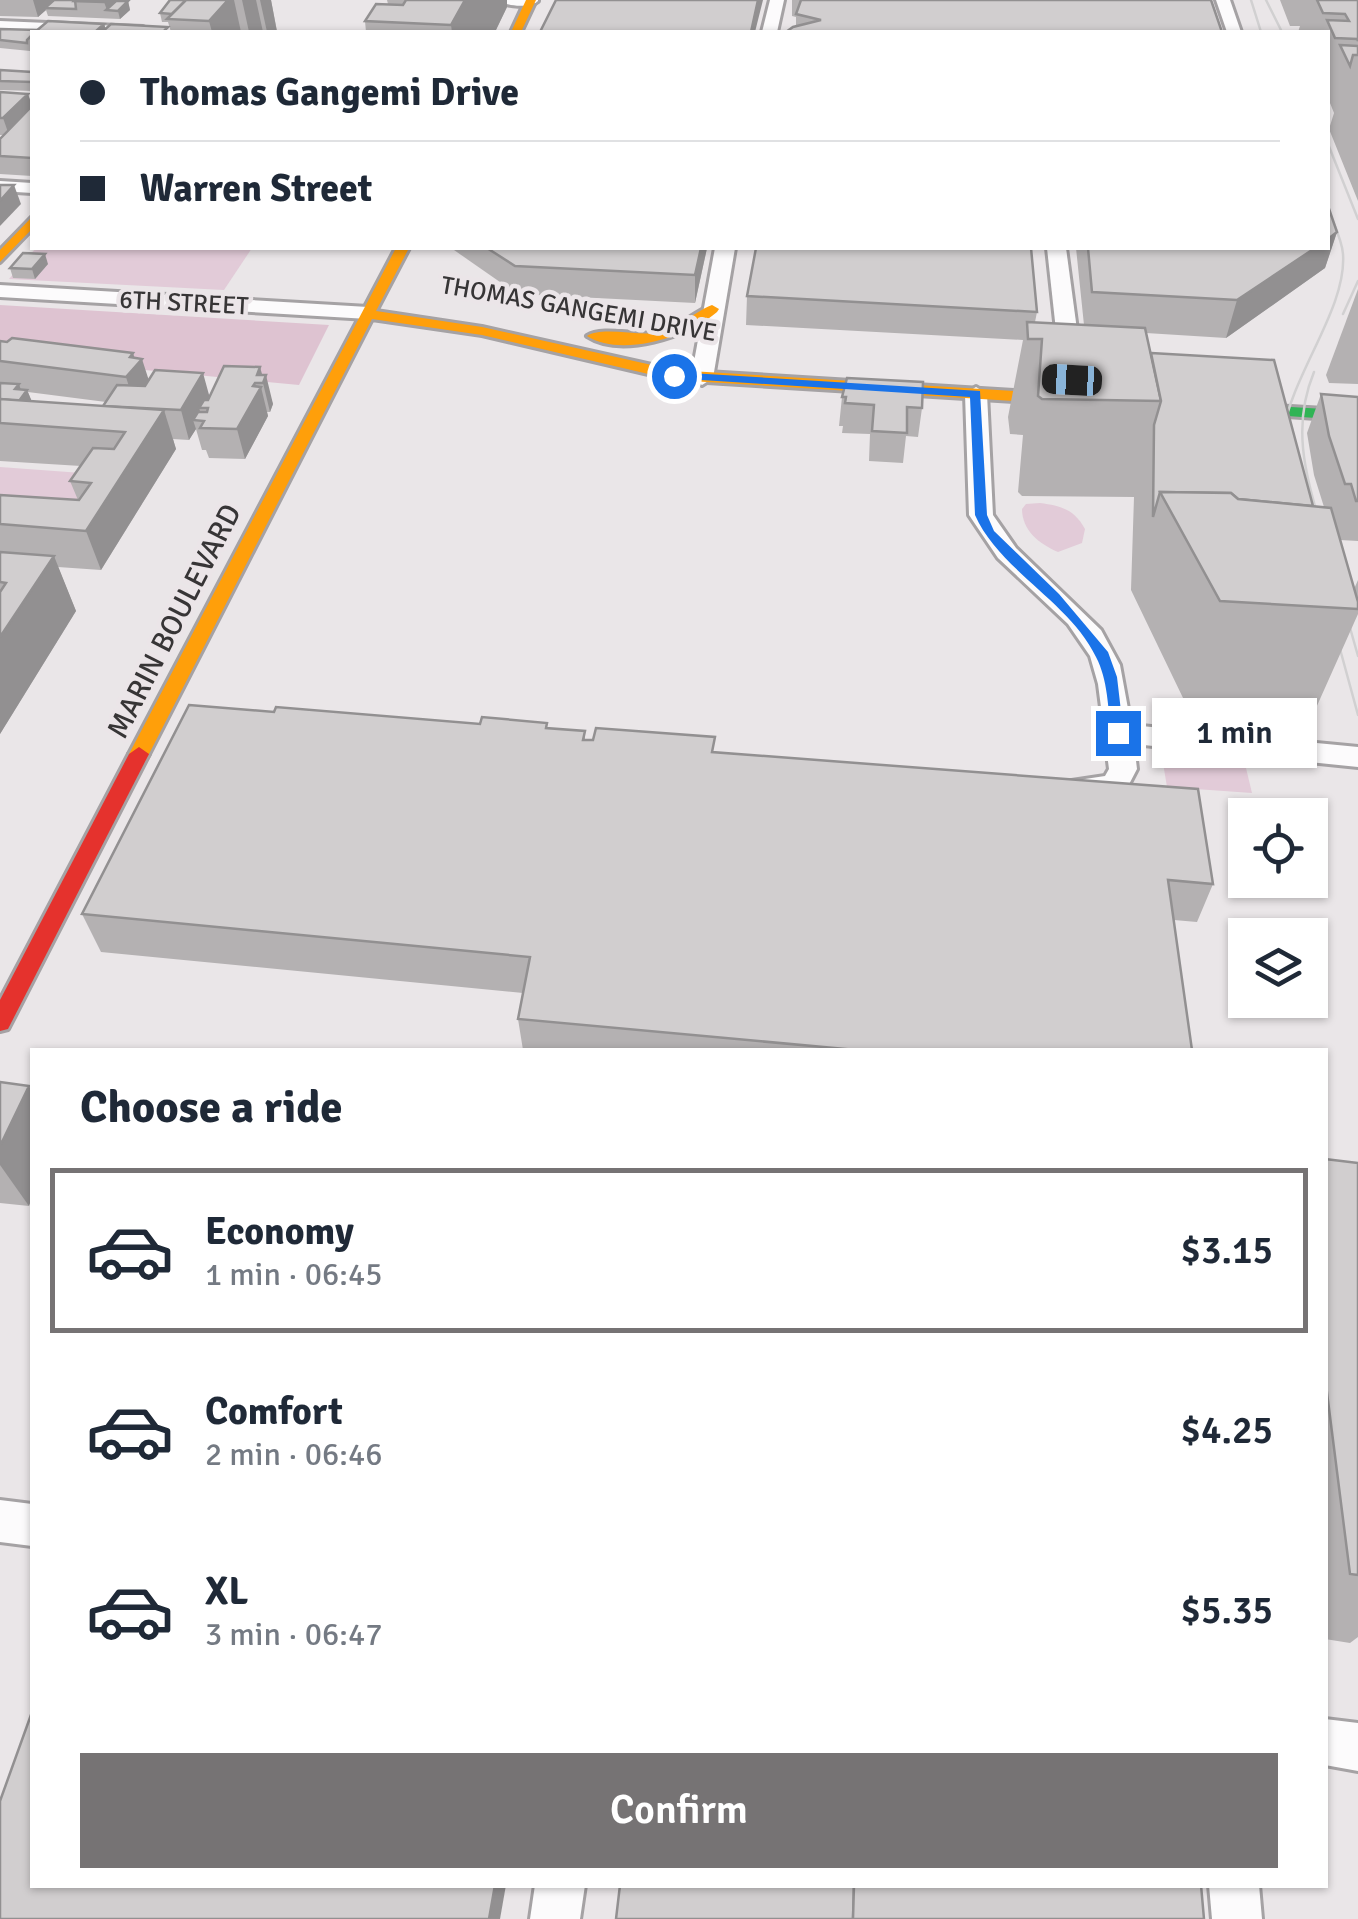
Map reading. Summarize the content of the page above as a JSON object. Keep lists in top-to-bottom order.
{
  "streets": {
    "street": ["6TH STREET", "THOMAS GANGEMI DRIVE", "MARIN BOULEVARD"]
  },
  "crossings": [
    ["6TH STREET", "THOMAS GANGEMI DRIVE"],
    ["6TH STREET", "MARIN BOULEVARD"],
    ["THOMAS GANGEMI DRIVE", "MARIN BOULEVARD"]
  ],
  "page": {
    "banner": ["Thomas Gangemi Drive", "Warren Street"],
    "bubble": "1 min",
    "heading": "Choose a ride",
    "list": [
      {
        "name": "Economy",
        "note": "1 min · 06:45",
        "value": "$3.15"
      },
      {
        "name": "Comfort",
        "note": "2 min · 06:46",
        "value": "$4.25"
      },
      {
        "name": "XL",
        "note": "3 min · 06:47",
        "value": "$5.35"
      }
    ],
    "buttons": "Confirm"
  }
}
